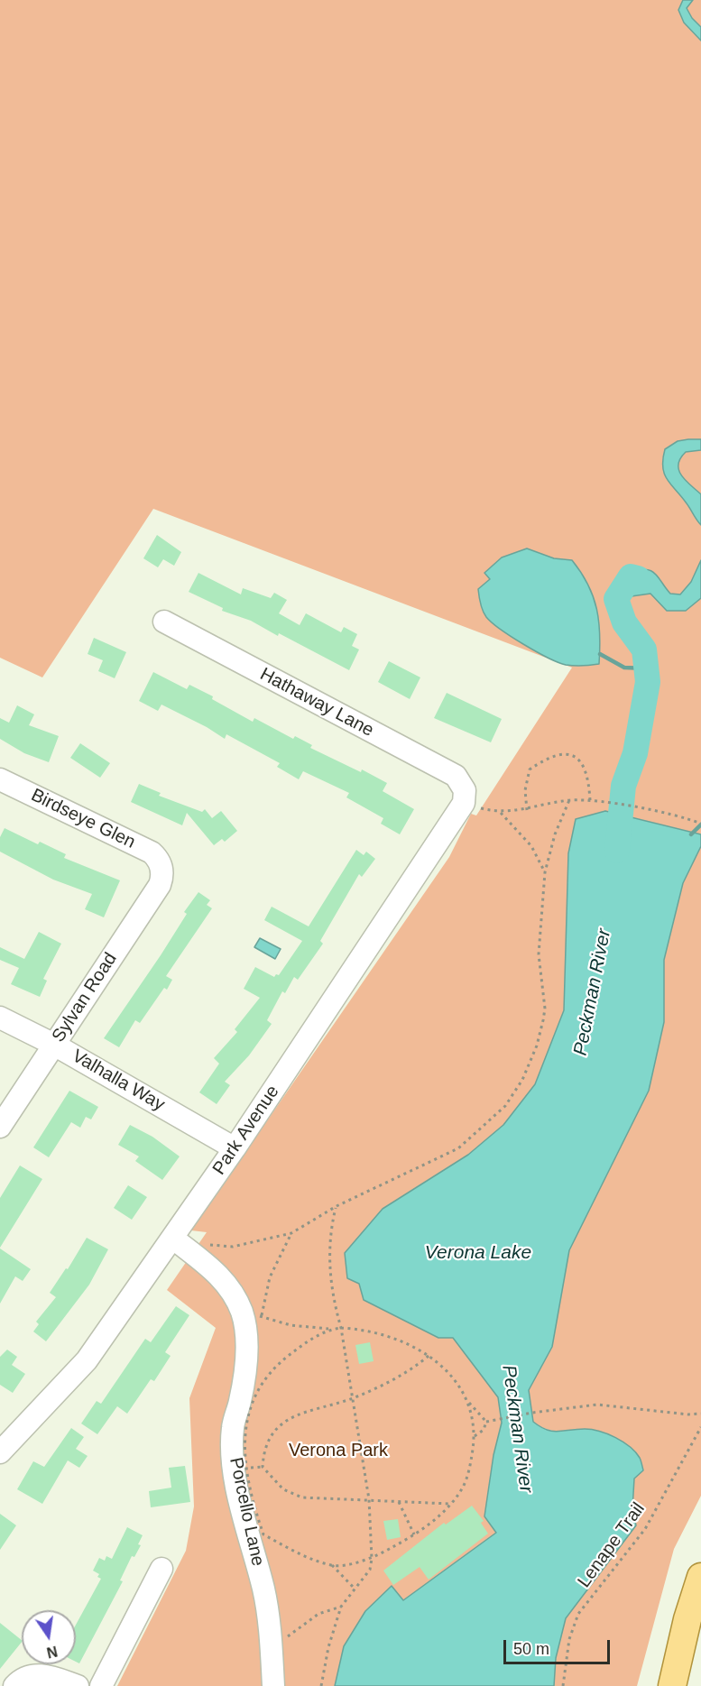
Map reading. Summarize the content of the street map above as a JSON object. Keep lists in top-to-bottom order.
{
  "streets": {
    "street": [
      "Hathaway Lane",
      "Birdseye Glen",
      "Sylvan Road",
      "Valhalla Way",
      "Park Avenue",
      "Porcello Lane"
    ],
    "path": ["Lenape Trail"]
  },
  "crossings": [
    ["Hathaway Lane", "Park Avenue"],
    ["Birdseye Glen", "Sylvan Road"],
    ["Sylvan Road", "Valhalla Way"],
    ["Valhalla Way", "Park Avenue"],
    ["Park Avenue", "Porcello Lane"]
  ],
  "water": ["Peckman River", "Verona Lake"],
  "parks": ["Verona Park"],
  "scale_bar": "50 m",
  "north": "bottom"
}
